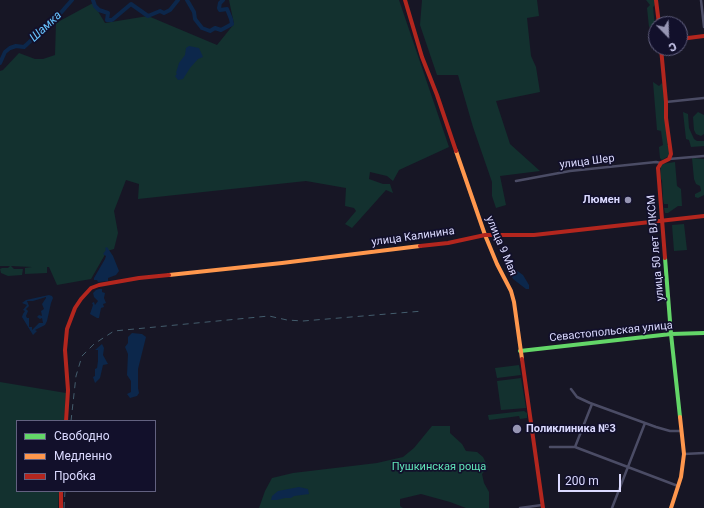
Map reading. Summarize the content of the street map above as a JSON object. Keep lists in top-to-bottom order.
{
  "streets": {
    "street": [
      "улица Шер",
      "улица Калинина",
      "улица 9 Мая",
      "улица 50 лет ВЛКСМ",
      "Севастопольская улица"
    ]
  },
  "crossings": [
    ["улица Шер", "улица 50 лет ВЛКСМ"],
    ["улица Калинина", "улица 9 Мая"],
    ["улица Калинина", "улица 50 лет ВЛКСМ"],
    ["улица 9 Мая", "Севастопольская улица"],
    ["улица 50 лет ВЛКСМ", "Севастопольская улица"]
  ],
  "water": ["Шамка"],
  "parks": ["Пушкинская роща"],
  "places": ["Люмен", "Поликлиника №3"],
  "legend": ["Свободно", "Медленно", "Пробка"],
  "scale_bar": "200 m",
  "north": "bottom right"
}
